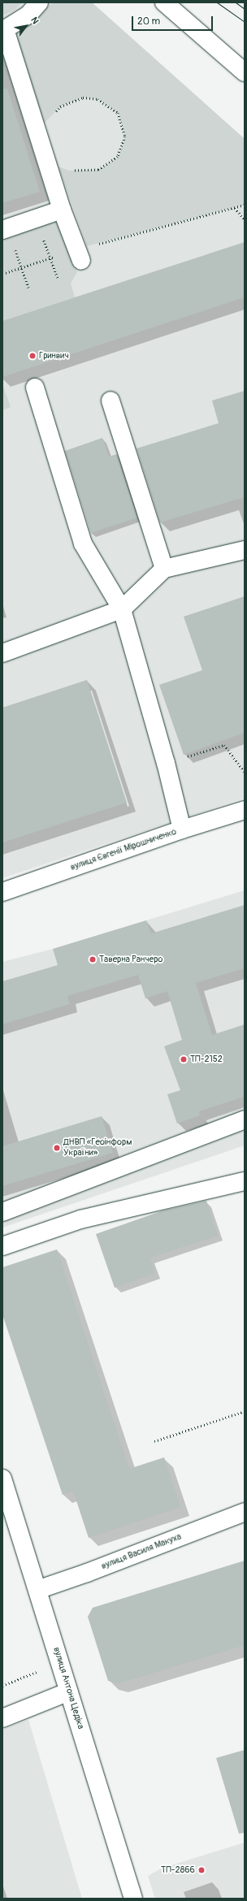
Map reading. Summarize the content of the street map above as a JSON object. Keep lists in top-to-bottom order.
{
  "streets": {
    "street": ["вулиця Євгенії Мірошниченко", "вулиця Василя Макуха", "вулиця Антона Цедіка"]
  },
  "crossings": [
    ["вулиця Василя Макуха", "вулиця Антона Цедіка"]
  ],
  "places": [
    "Гринвич",
    "Таверна Ранчеро",
    "ТП-2152",
    "ДНВП «Геоінформ України»",
    "ТП-2866"
  ],
  "scale_bar": "20 m",
  "north": "top right"
}
